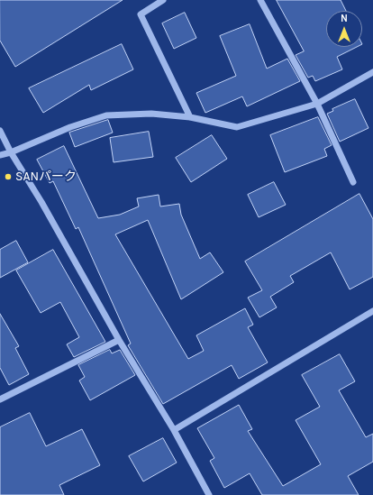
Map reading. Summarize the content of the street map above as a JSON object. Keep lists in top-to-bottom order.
{
  "places": ["SANパーク"],
  "north": "top"
}
